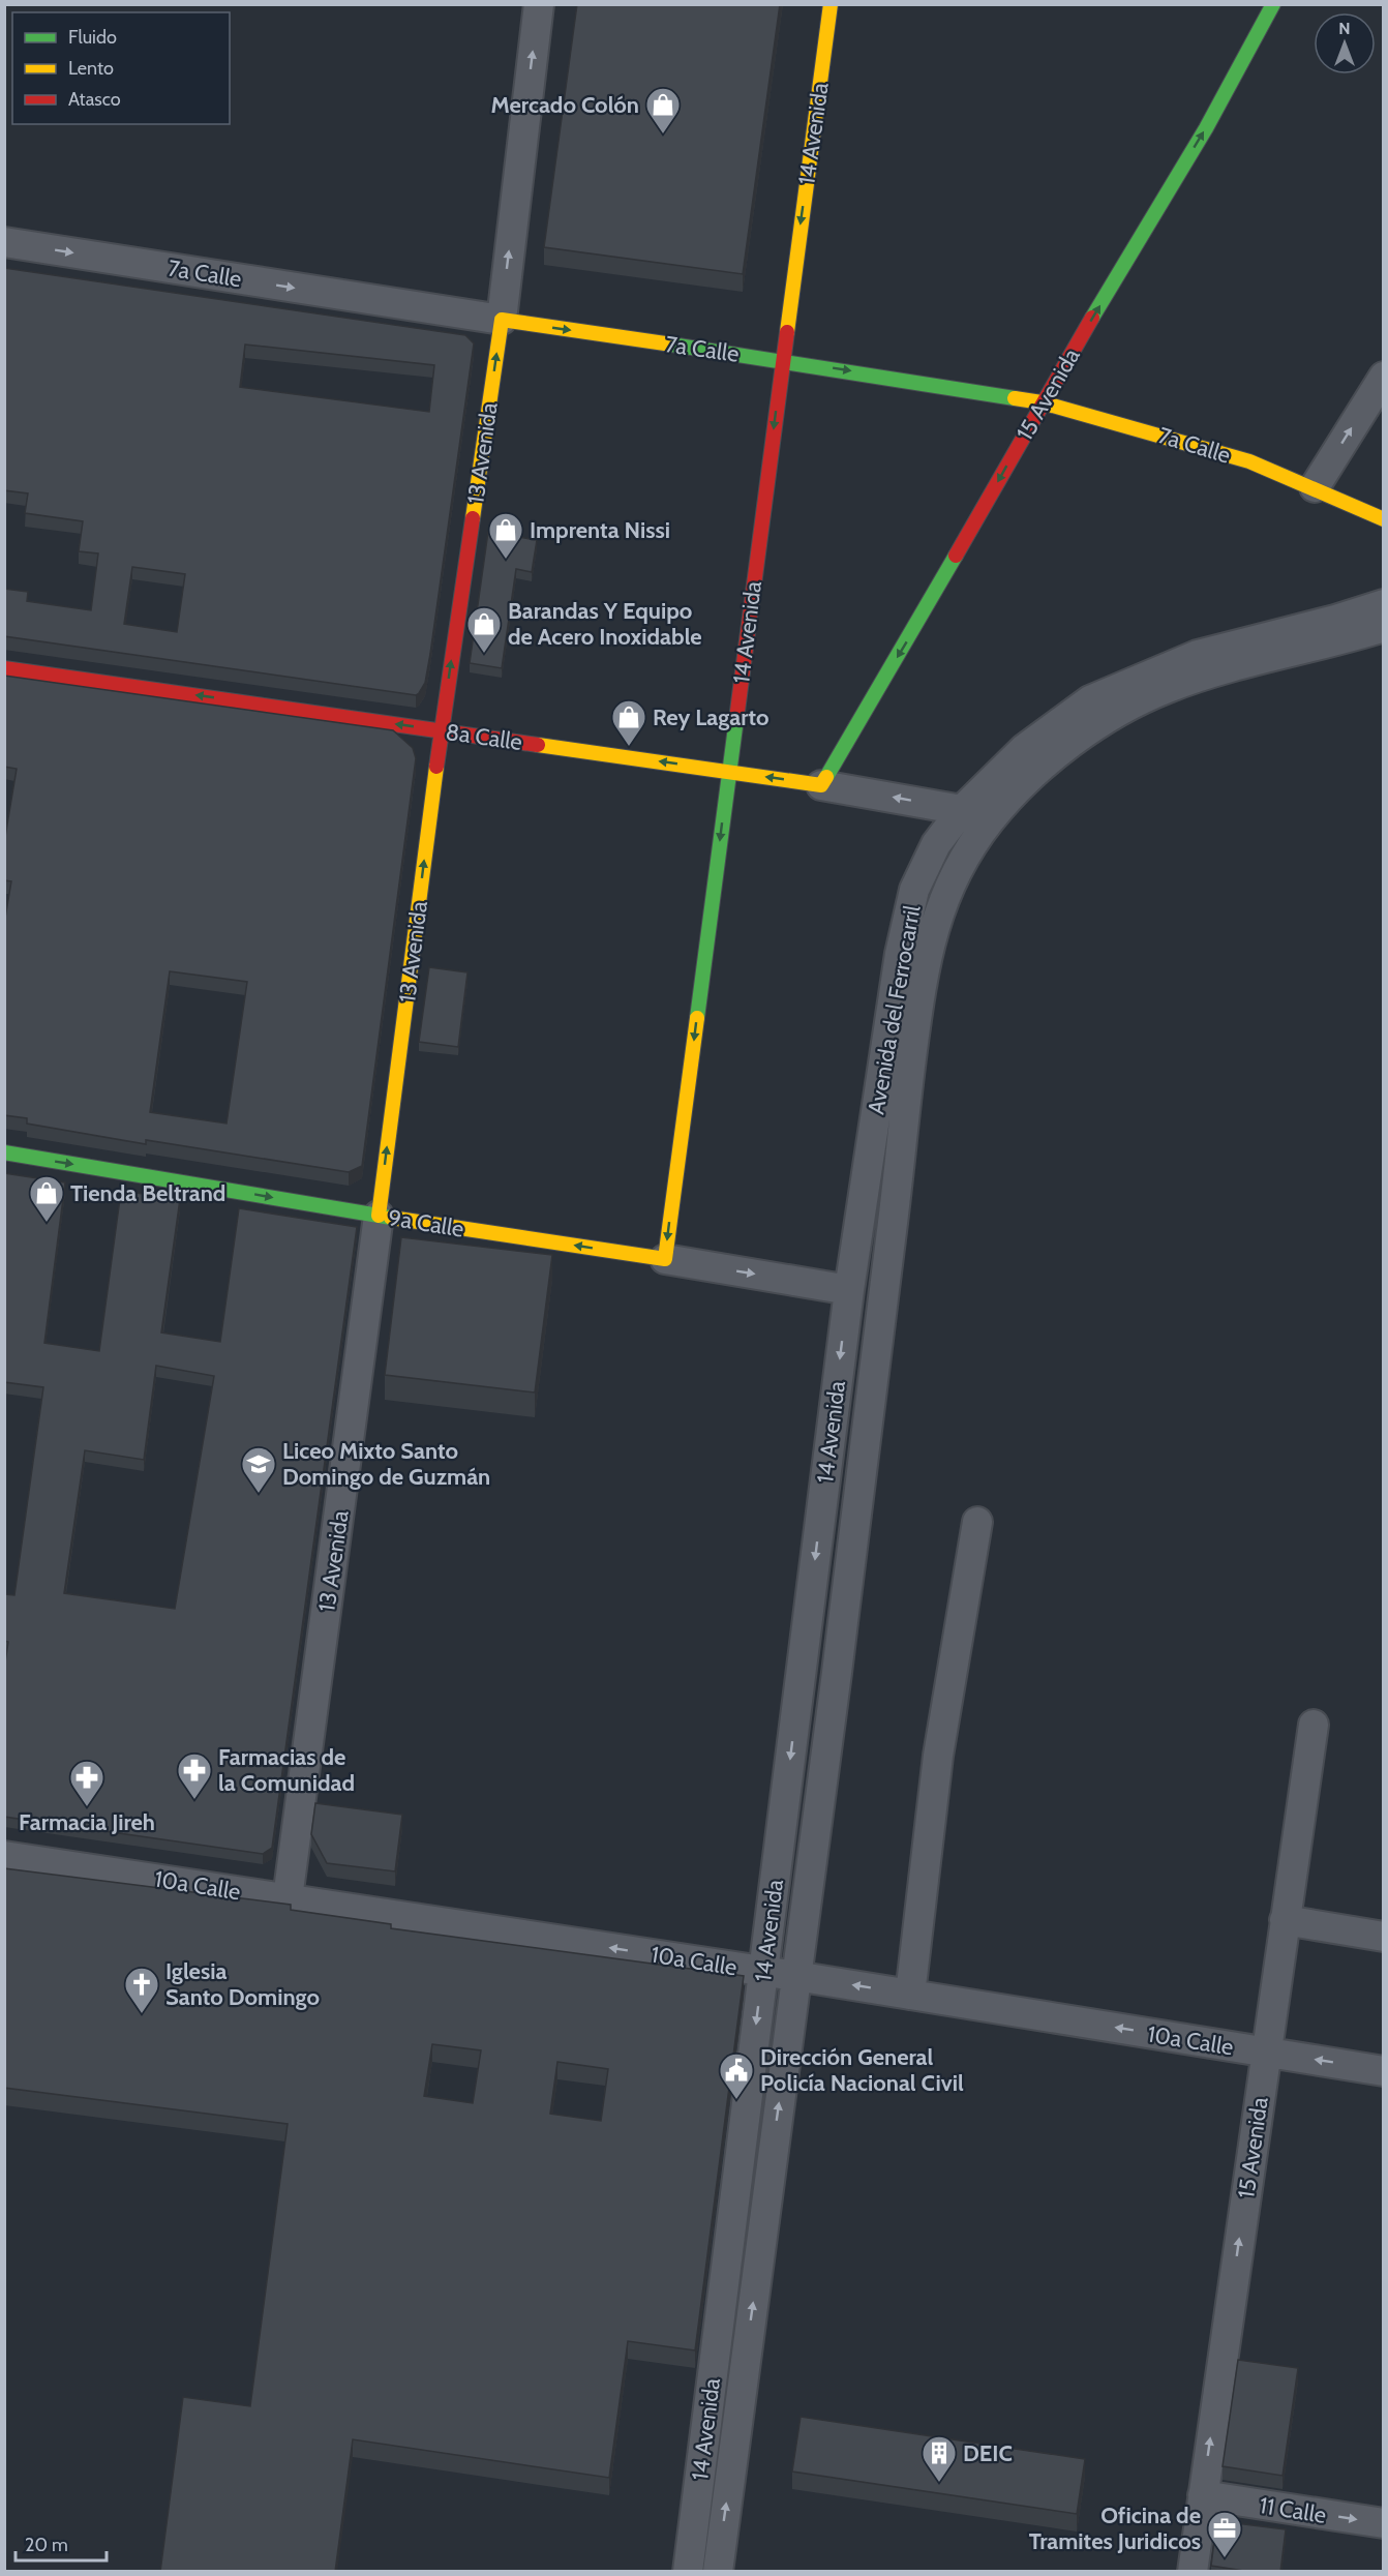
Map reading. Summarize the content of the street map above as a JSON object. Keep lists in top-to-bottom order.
{
  "streets": {
    "main road": [
      "14 Avenida",
      "7a Calle",
      "15 Avenida",
      "13 Avenida",
      "8a Calle",
      "9a Calle"
    ],
    "street": ["Avenida del Ferrocarril", "10a Calle", "11 Calle"]
  },
  "crossings": [
    ["14 Avenida", "7a Calle"],
    ["14 Avenida", "8a Calle"],
    ["14 Avenida", "Avenida del Ferrocarril"],
    ["14 Avenida", "9a Calle"],
    ["14 Avenida", "10a Calle"],
    ["7a Calle", "15 Avenida"],
    ["7a Calle", "13 Avenida"],
    ["15 Avenida", "8a Calle"],
    ["15 Avenida", "10a Calle"],
    ["15 Avenida", "11 Calle"],
    ["13 Avenida", "8a Calle"],
    ["13 Avenida", "9a Calle"],
    ["13 Avenida", "10a Calle"],
    ["8a Calle", "Avenida del Ferrocarril"],
    ["Avenida del Ferrocarril", "9a Calle"]
  ],
  "one_way": [
    "7a Calle",
    "13 Avenida",
    "8a Calle",
    "10a Calle",
    "11 Calle"
  ],
  "places": {
    "shop": [
      "Mercado Colón",
      "Imprenta Nissi",
      "Barandas Y Equipo de Acero Inoxidable",
      "Rey Lagarto",
      "Tienda Beltrand"
    ],
    "school or university": ["Liceo Mixto Santo Domingo de Guzmán"],
    "pharmacy": ["Farmacias de la Comunidad", "Farmacia Jireh"],
    "church": ["Iglesia Santo Domingo"],
    "public building": ["Dirección General Policía Nacional Civil"],
    "building": ["DEIC"],
    "office": ["Oficina de Tramites Juridicos"]
  },
  "legend": ["Fluido", "Lento", "Atasco"],
  "scale_bar": "20 m",
  "north": "top"
}
